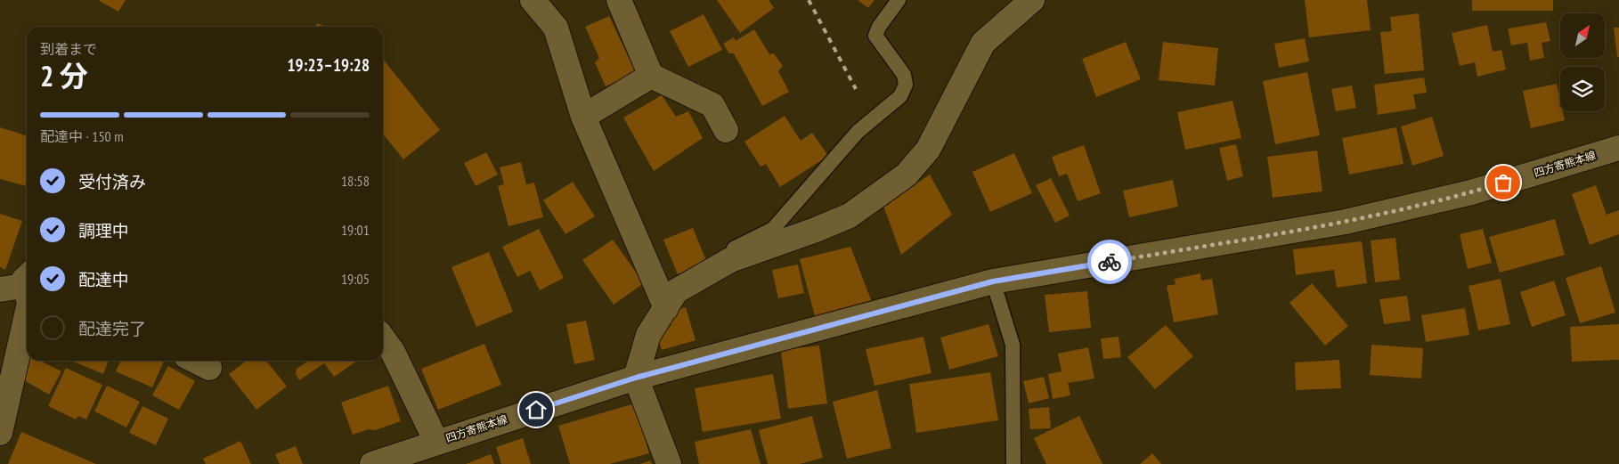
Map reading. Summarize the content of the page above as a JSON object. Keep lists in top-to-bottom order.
{
  "streets": {
    "street": ["四方寄熊本線"]
  },
  "north": "top right",
  "page": {
    "heading": ["2 分", "到着まで", "19:23–19:28"],
    "bar": "配達中 · 150 m",
    "list": [
      ["受付済み", "18:58"],
      ["調理中", "19:01"],
      ["配達中", "19:05"],
      "配達完了"
    ]
  }
}
